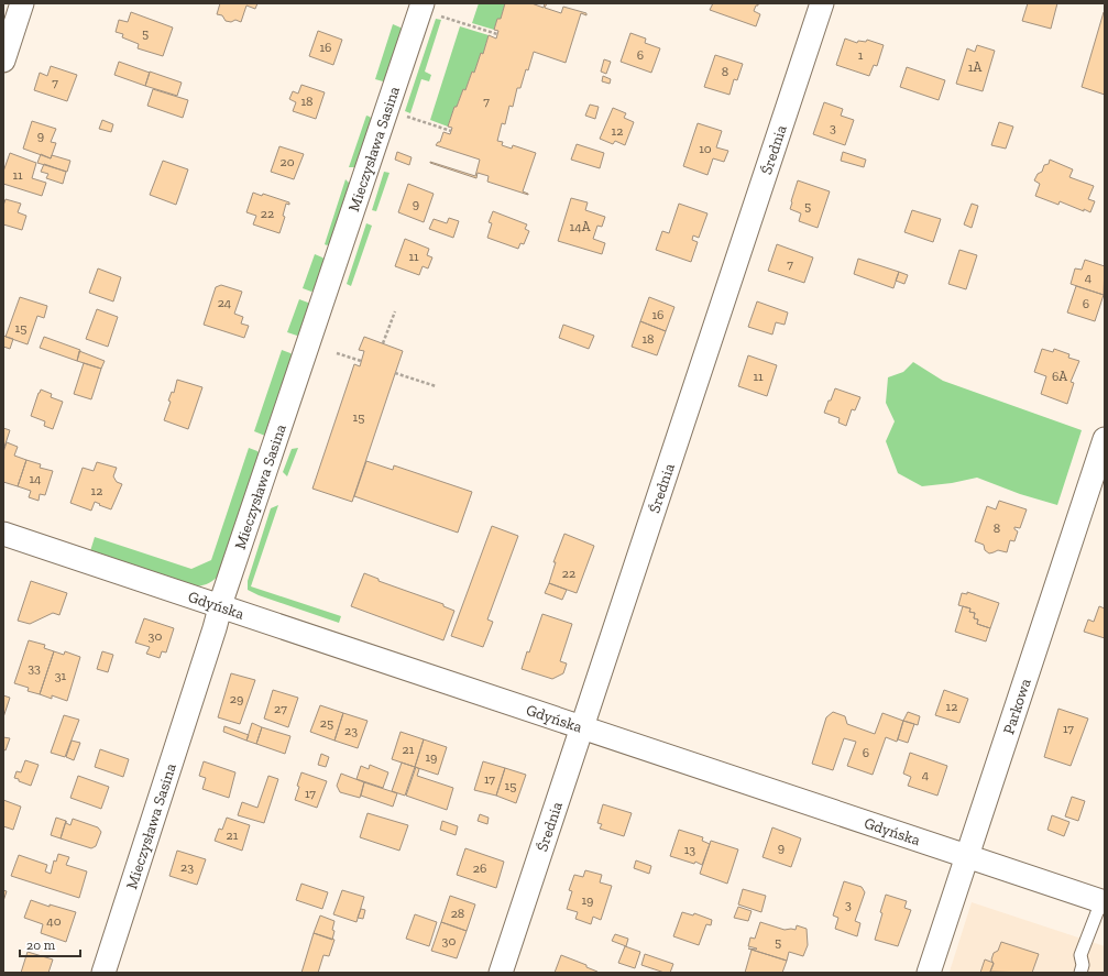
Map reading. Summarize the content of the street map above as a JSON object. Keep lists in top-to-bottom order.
{
  "streets": {
    "street": [
      "Mieczysława Sasina",
      "Średnia",
      "Gdyńska",
      "Parkowa"
    ]
  },
  "crossings": [
    ["Mieczysława Sasina", "Gdyńska"],
    ["Średnia", "Gdyńska"],
    ["Gdyńska", "Parkowa"]
  ],
  "house_numbers": [
    "5",
    "16",
    "6",
    "1",
    "1A",
    "8",
    "7",
    "18",
    "7",
    "3",
    "12",
    "9",
    "10",
    "20",
    "11",
    "9",
    "5",
    "22",
    "14A",
    "11",
    "7",
    "4",
    "24",
    "6",
    "16",
    "15",
    "18",
    "11",
    "6A",
    "15",
    "14",
    "12",
    "8",
    "22",
    "30",
    "33",
    "31",
    "29",
    "12",
    "27",
    "25",
    "17",
    "23",
    "21",
    "6",
    "19",
    "4",
    "17",
    "15",
    "17",
    "21",
    "9",
    "13",
    "23",
    "26",
    "19",
    "3",
    "28",
    "40",
    "30",
    "5"
  ],
  "scale_bar": "20 m"
}
